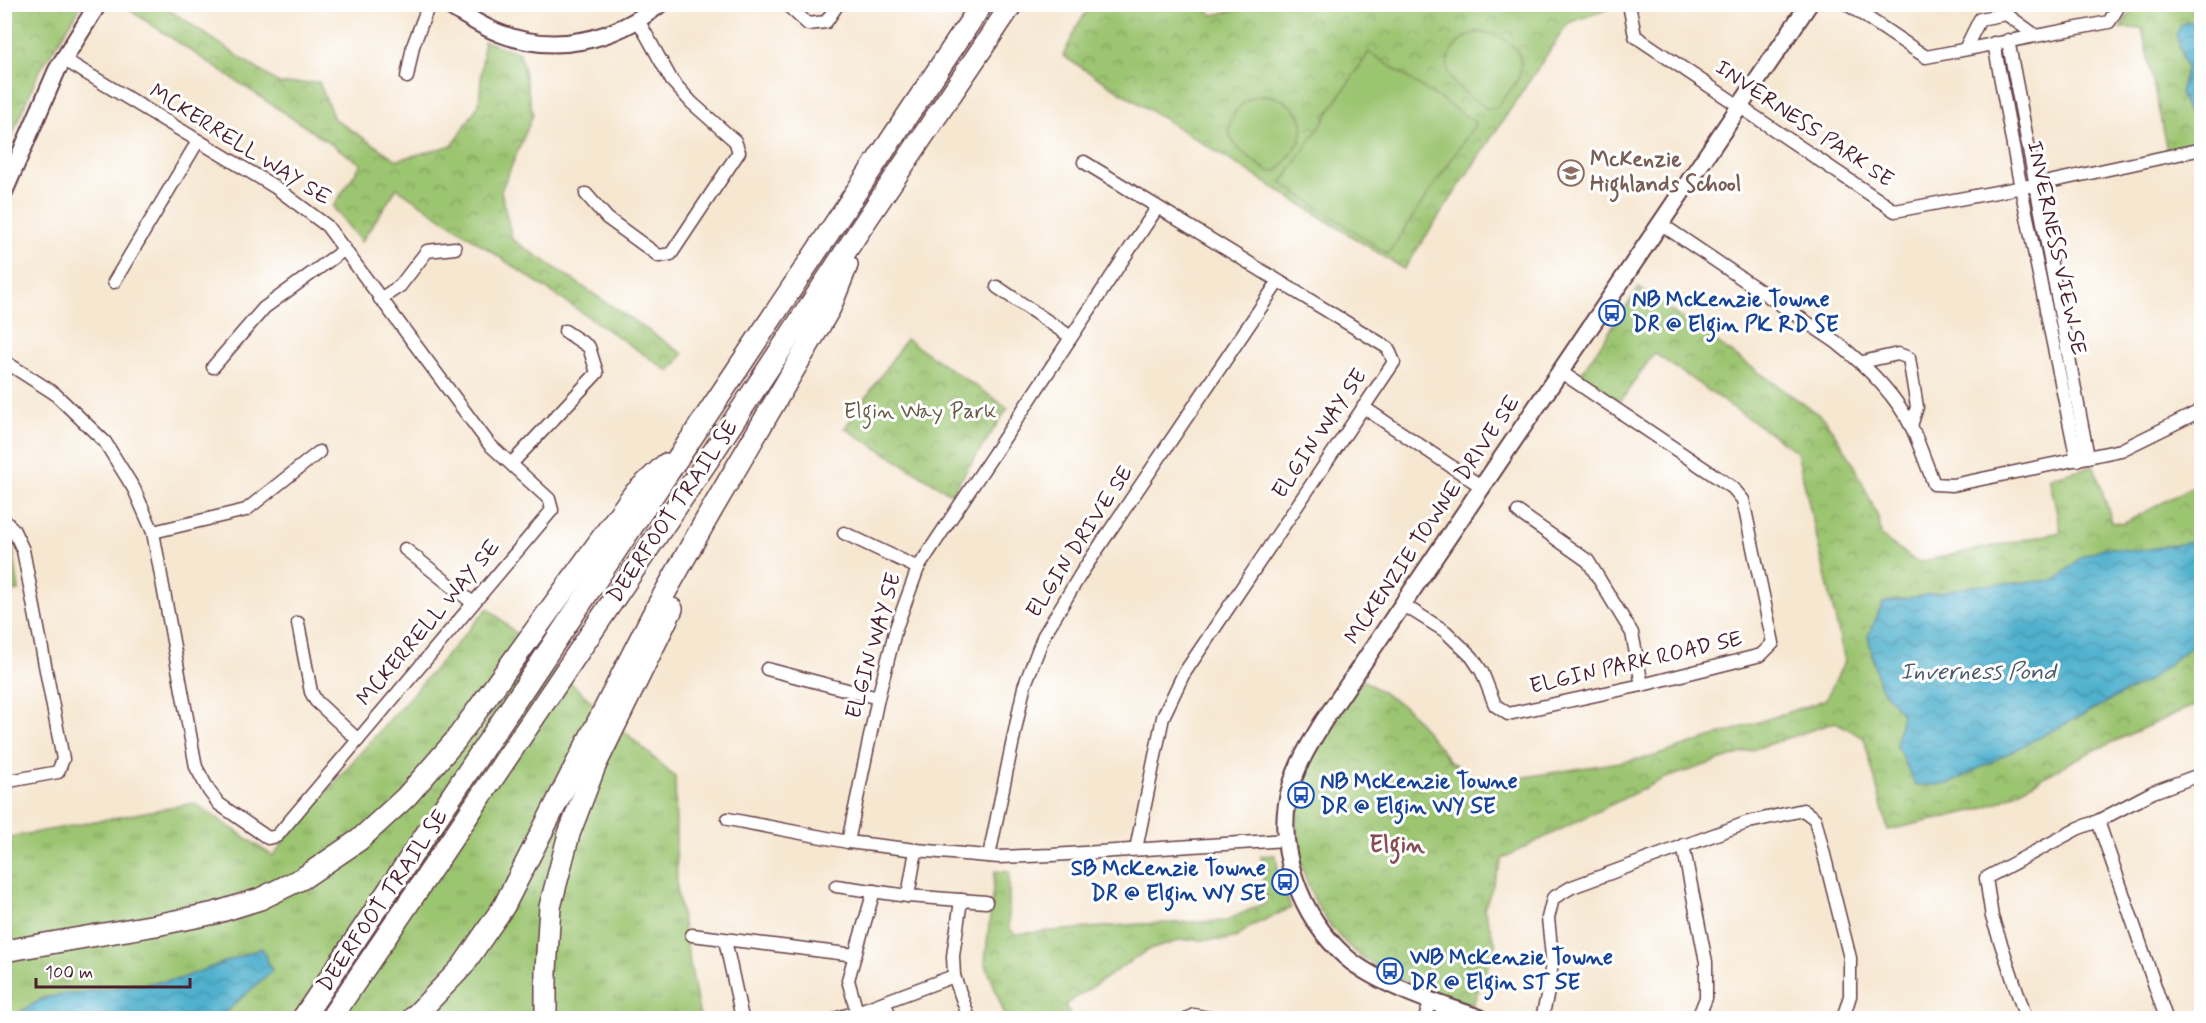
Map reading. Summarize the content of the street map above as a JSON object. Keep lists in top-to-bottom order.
{
  "streets": {
    "highway": ["DEERFOOT TRAIL SE"],
    "street": [
      "INVERNESS PARK SE",
      "MCKERRELL WAY SE",
      "INVERNESS VIEW SE",
      "ELGIN WAY SE",
      "MCKENZIE TOWNE DRIVE SE",
      "ELGIN DRIVE SE",
      "ELGIN PARK ROAD SE"
    ]
  },
  "crossings": [
    ["INVERNESS PARK SE", "INVERNESS VIEW SE"],
    ["INVERNESS PARK SE", "MCKENZIE TOWNE DRIVE SE"],
    ["ELGIN WAY SE", "ELGIN DRIVE SE"],
    ["MCKENZIE TOWNE DRIVE SE", "ELGIN PARK ROAD SE"]
  ],
  "districts": ["Elgin"],
  "water": ["Inverness Pond"],
  "parks": ["Elgin Way Park"],
  "places": {
    "school or university": ["McKenzie Highlands School"],
    "bus stop": [
      "NB McKenzie Towne DR @ Elgin PK RD SE",
      "NB McKenzie Towne DR @ Elgin WY SE",
      "SB McKenzie Towne DR @ Elgin WY SE",
      "WB McKenzie Towne DR @ Elgin ST SE"
    ]
  },
  "scale_bar": "100 m"
}
